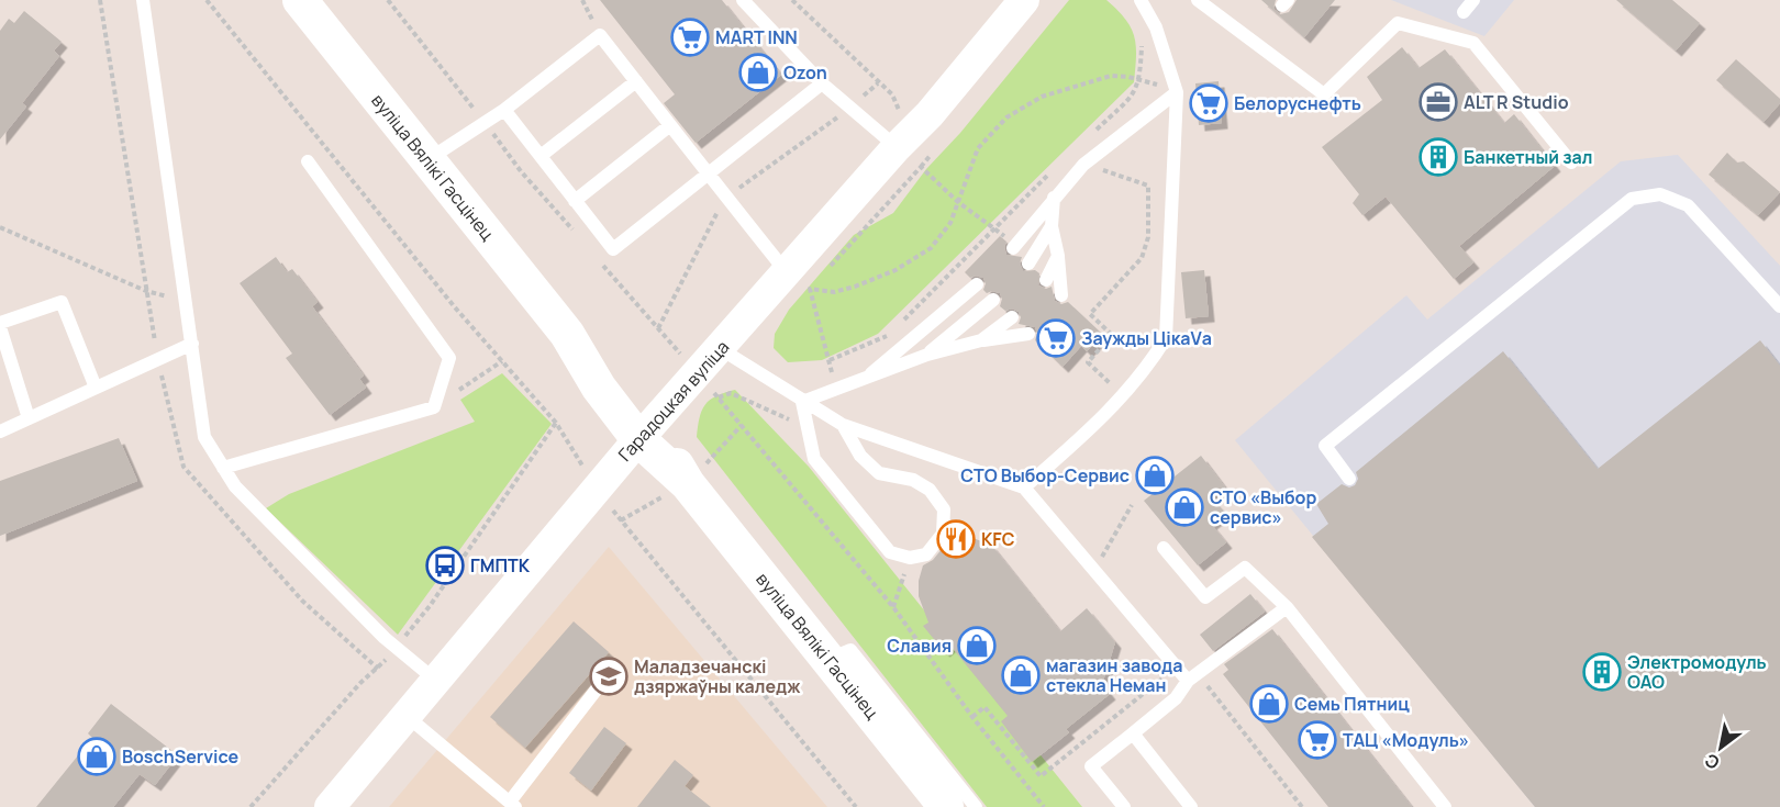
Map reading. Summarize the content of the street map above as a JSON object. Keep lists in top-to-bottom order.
{
  "streets": {
    "main road": ["вуліца Вялікі Гасцінец"],
    "street": ["Гарадоцкая вуліца"]
  },
  "crossings": [
    ["вуліца Вялікі Гасцінец", "Гарадоцкая вуліца"]
  ],
  "places": {
    "supermarket": [
      "MART INN",
      "Белоруснефть",
      "Заужды ЦікаVа",
      "ТАЦ «Модуль»"
    ],
    "shop": [
      "Ozon",
      "СТО Выбор-Сервис",
      "СТО «Выбор сервис»",
      "Славия",
      "магазин завода стекла Неман",
      "Семь Пятниц",
      "BoschService"
    ],
    "office": ["ALT R Studio"],
    "building": ["Банкетный зал", "Электромодуль ОАО"],
    "restaurant": ["KFC"],
    "bus stop": ["ГМПТК"],
    "school or university": ["Маладзечанскі дзяржаўны каледж"]
  },
  "north": "bottom left"
}
